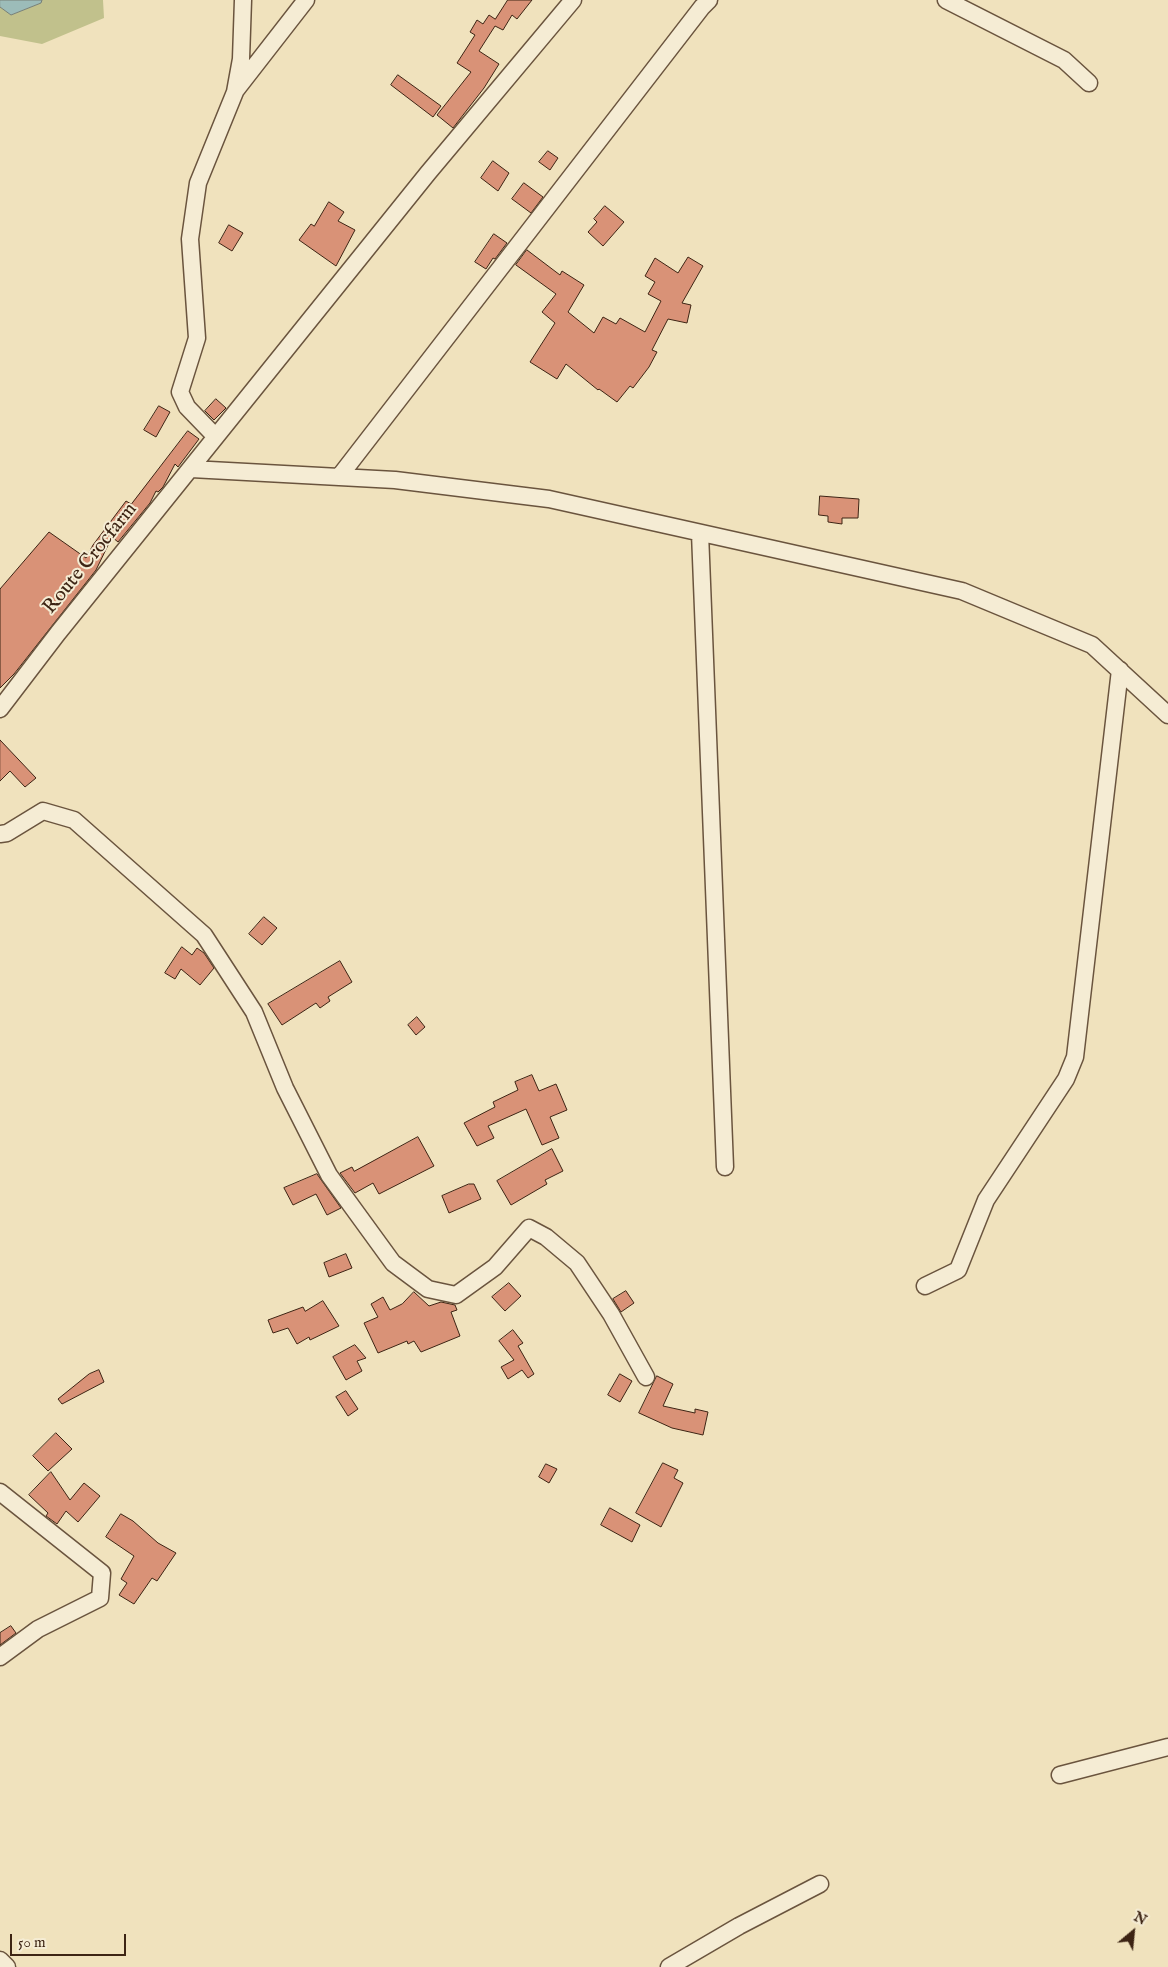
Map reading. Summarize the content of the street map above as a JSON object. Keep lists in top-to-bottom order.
{
  "streets": {
    "street": ["Route Crocfarm"]
  },
  "scale_bar": "50 m",
  "north": "top right"
}
